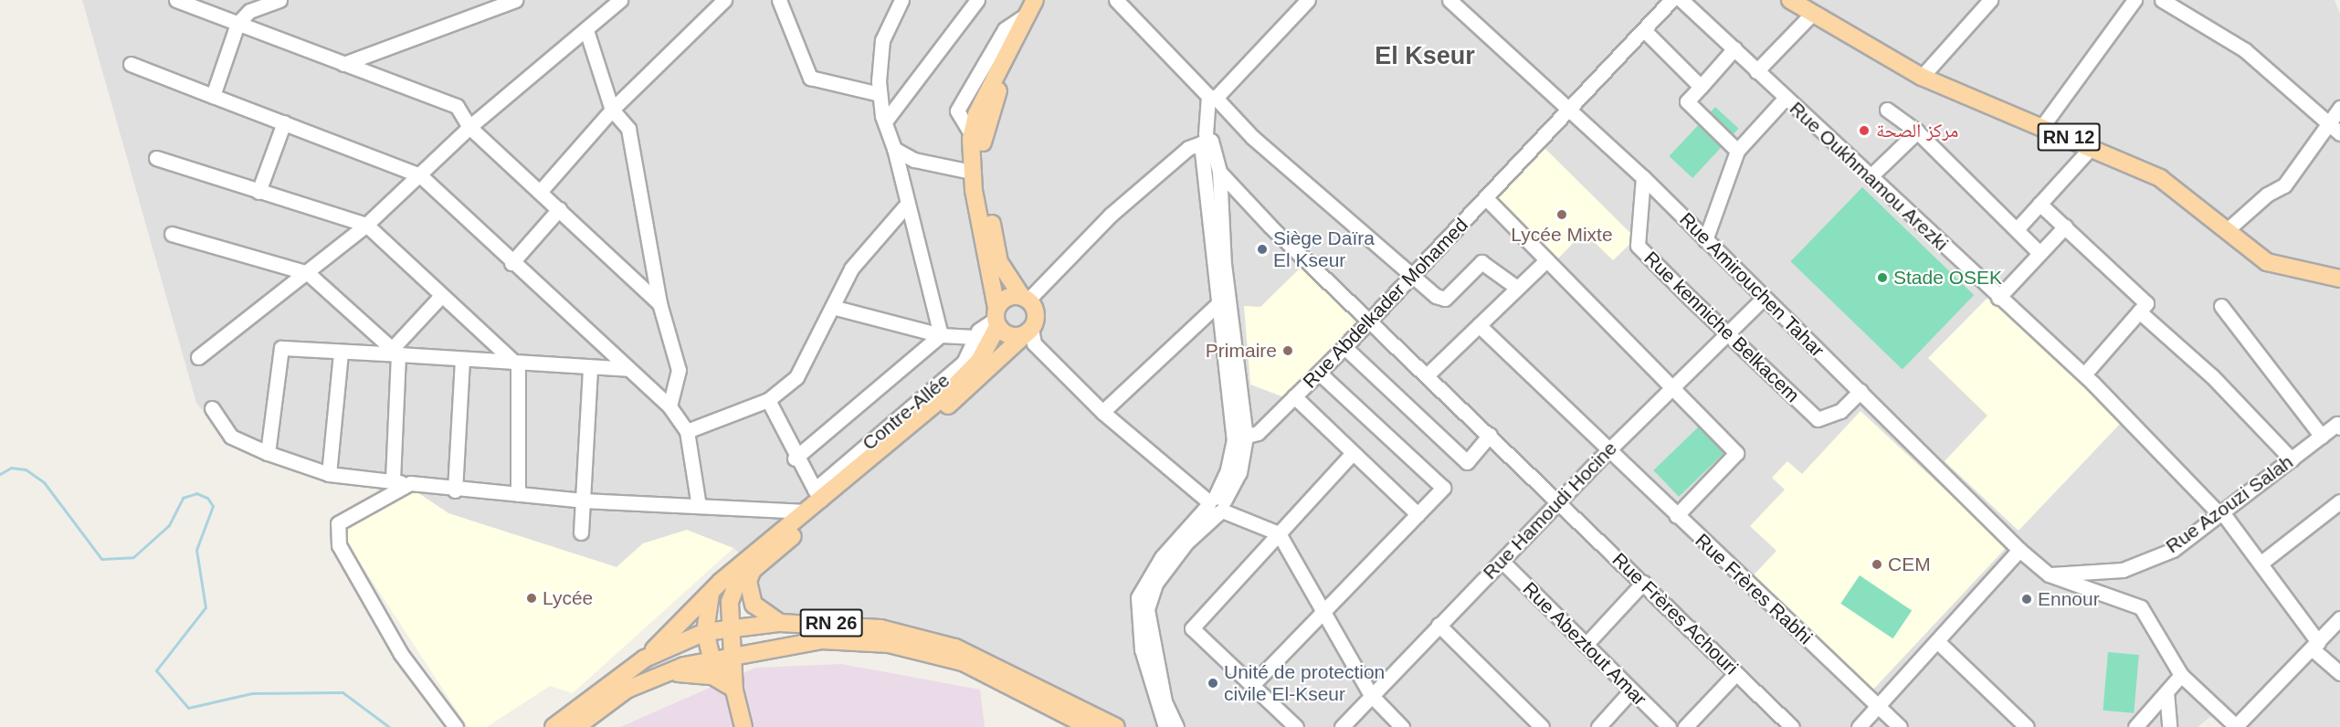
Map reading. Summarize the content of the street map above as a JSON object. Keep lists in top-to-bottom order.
{
  "streets": {
    "main road": ["RN 12", "RN 26"],
    "street": [
      "Rue Oukhmamou Arezki",
      "Rue Amirouchen Tahar",
      "Rue Abdelkader Mohamed",
      "Rue kenniche Belkacem",
      "Contre-Allée",
      "Rue Azouzi Salah",
      "Rue Hamoudi Hocine",
      "Rue Frères Rabhi",
      "Rue Frères Achouri",
      "Rue Abeztout Amar"
    ]
  },
  "crossings": [
    ["Rue Oukhmamou Arezki", "Rue Azouzi Salah"],
    ["Rue Amirouchen Tahar", "Rue Abdelkader Mohamed"],
    ["Rue Amirouchen Tahar", "Rue kenniche Belkacem"],
    ["Rue Amirouchen Tahar", "Rue Azouzi Salah"],
    ["Rue Amirouchen Tahar", "Rue Hamoudi Hocine"],
    ["Rue Abdelkader Mohamed", "Rue Frères Achouri"],
    ["Rue kenniche Belkacem", "Rue Hamoudi Hocine"],
    ["Rue Hamoudi Hocine", "Rue Frères Rabhi"],
    ["Rue Hamoudi Hocine", "Rue Frères Achouri"],
    ["Rue Hamoudi Hocine", "Rue Abeztout Amar"]
  ],
  "districts": ["El Kseur"],
  "places": [
    "مركز الصحة",
    "Lycée Mixte",
    "Siège Daïra El Kseur",
    "Stade OSEK",
    "Primaire",
    "CEM",
    "Lycée",
    "Ennour",
    "Unité de protection civile El-Kseur"
  ]
}
